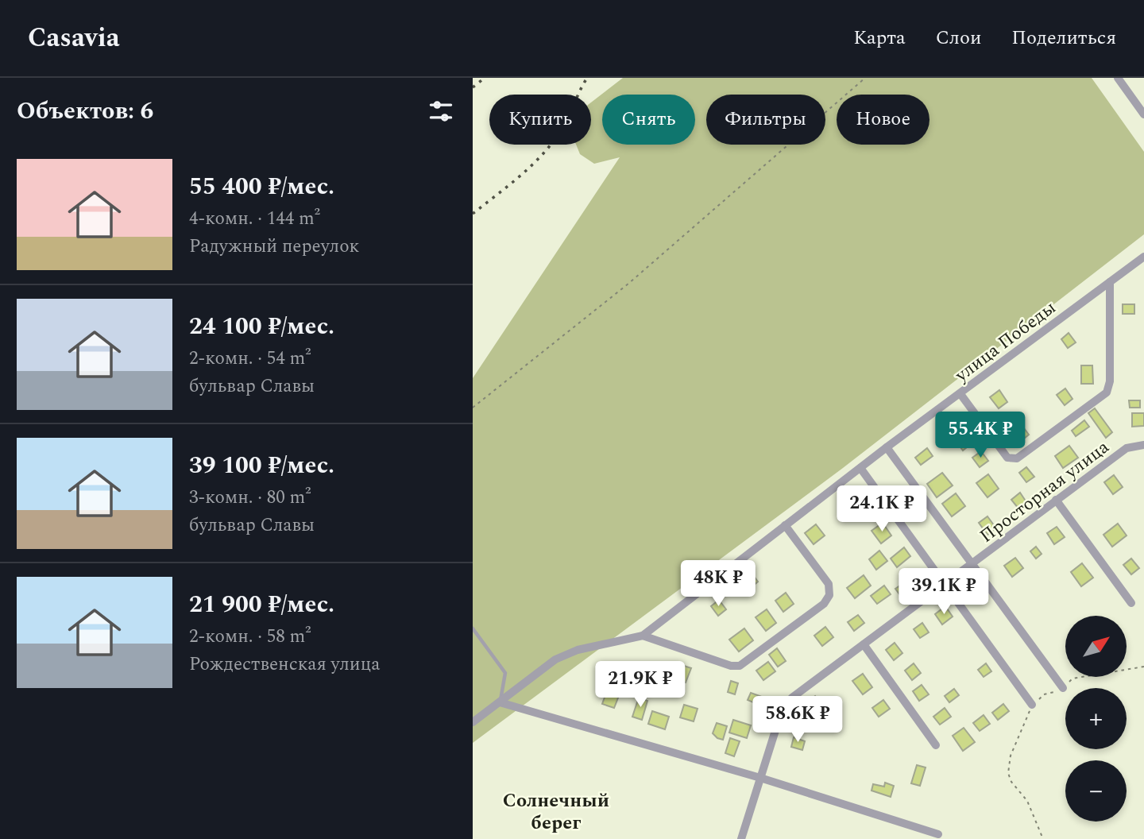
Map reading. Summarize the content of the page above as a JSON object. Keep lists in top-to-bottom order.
{
  "streets": {
    "street": ["улица Победы", "Просторная улица"]
  },
  "districts": ["Солнечный берег"],
  "north": "top right",
  "page": {
    "header": "Casavia",
    "nav": ["Карта", "Слои", "Поделиться"],
    "heading": "Объектов: 6",
    "chip": [
      "Купить",
      "Снять",
      "Фильтры",
      "Новое"
    ],
    "list": [
      {
        "name": "55 400 ₽/мес.",
        "note": "4-комн. · 144 m² · Радужный переулок"
      },
      {
        "name": "24 100 ₽/мес.",
        "note": "2-комн. · 54 m² · бульвар Славы"
      },
      {
        "name": "39 100 ₽/мес.",
        "note": "3-комн. · 80 m² · бульвар Славы"
      },
      {
        "name": "21 900 ₽/мес.",
        "note": "2-комн. · 58 m² · Рождественская улица"
      }
    ],
    "price": [
      "55.4K ₽",
      "24.1K ₽",
      "48K ₽",
      "39.1K ₽",
      "21.9K ₽",
      "58.6K ₽"
    ],
    "map_buttons": ["+", "−"]
  }
}
